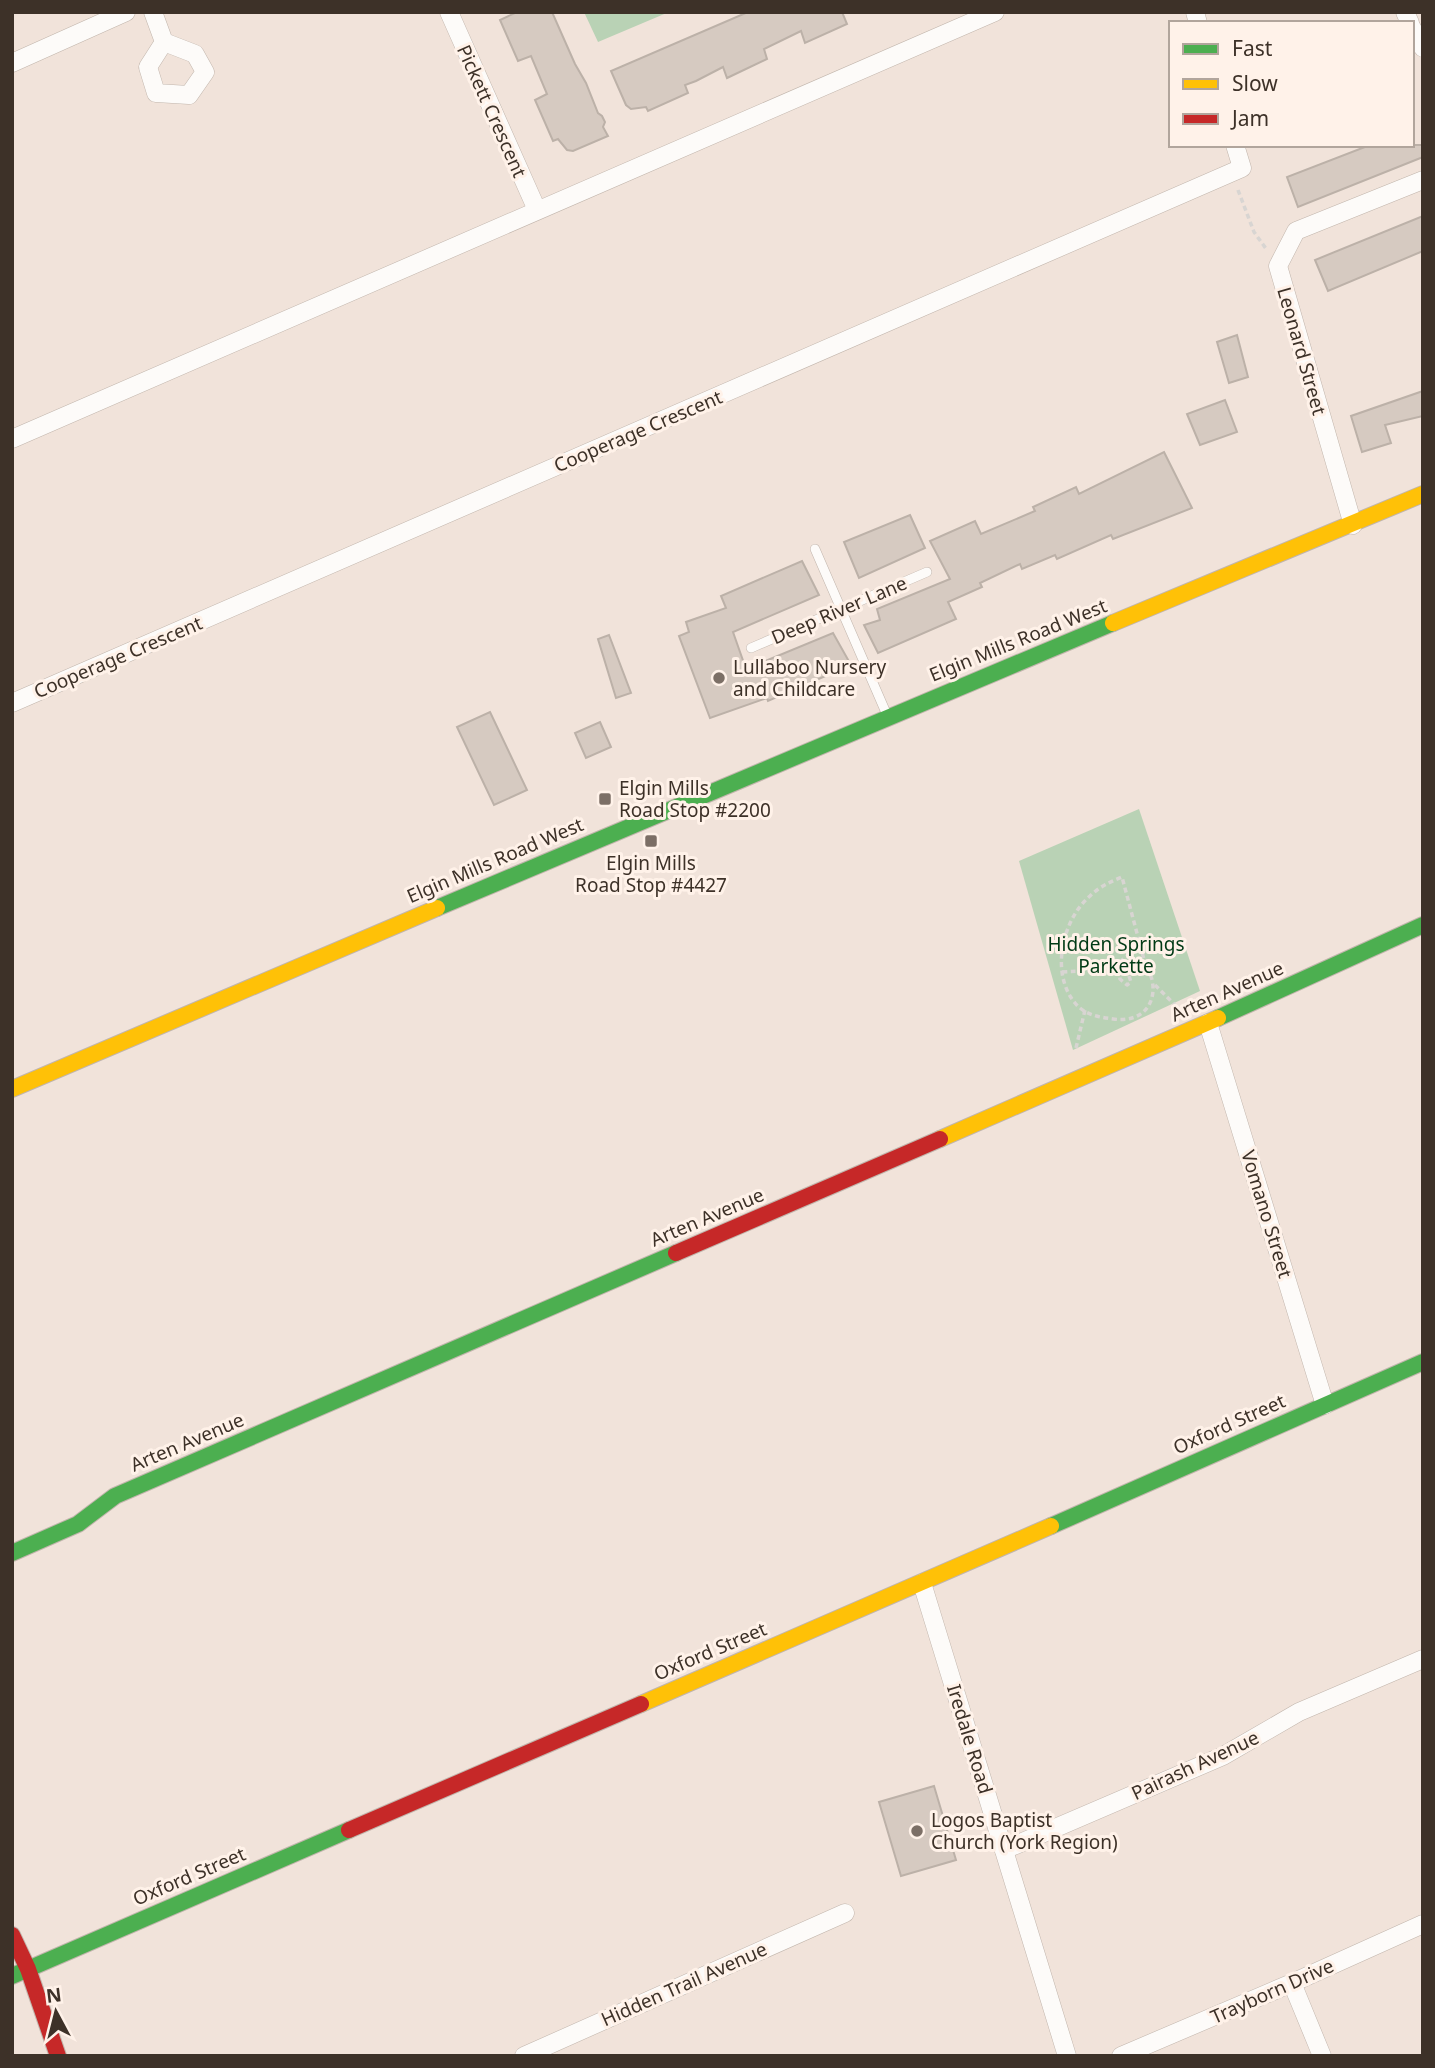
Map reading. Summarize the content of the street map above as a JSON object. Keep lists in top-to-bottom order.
{
  "streets": {
    "street": [
      "Pickett Crescent",
      "Leonard Street",
      "Cooperage Crescent",
      "Elgin Mills Road West",
      "Arten Avenue",
      "Vomano Street",
      "Oxford Street",
      "Iredale Road",
      "Pairash Avenue",
      "Hidden Trail Avenue",
      "Trayborn Drive"
    ],
    "lane": ["Deep River Lane"]
  },
  "crossings": [
    ["Leonard Street", "Elgin Mills Road West"],
    ["Arten Avenue", "Vomano Street"],
    ["Vomano Street", "Oxford Street"],
    ["Oxford Street", "Iredale Road"],
    ["Iredale Road", "Pairash Avenue"]
  ],
  "parks": ["Hidden Springs Parkette"],
  "places": {
    "other": ["Lullaboo Nursery and Childcare", "Logos Baptist Church (York Region)"],
    "transit": ["Elgin Mills Road Stop #2200", "Elgin Mills Road Stop #4427"]
  },
  "legend": ["Fast", "Slow", "Jam"],
  "north": "top"
}
